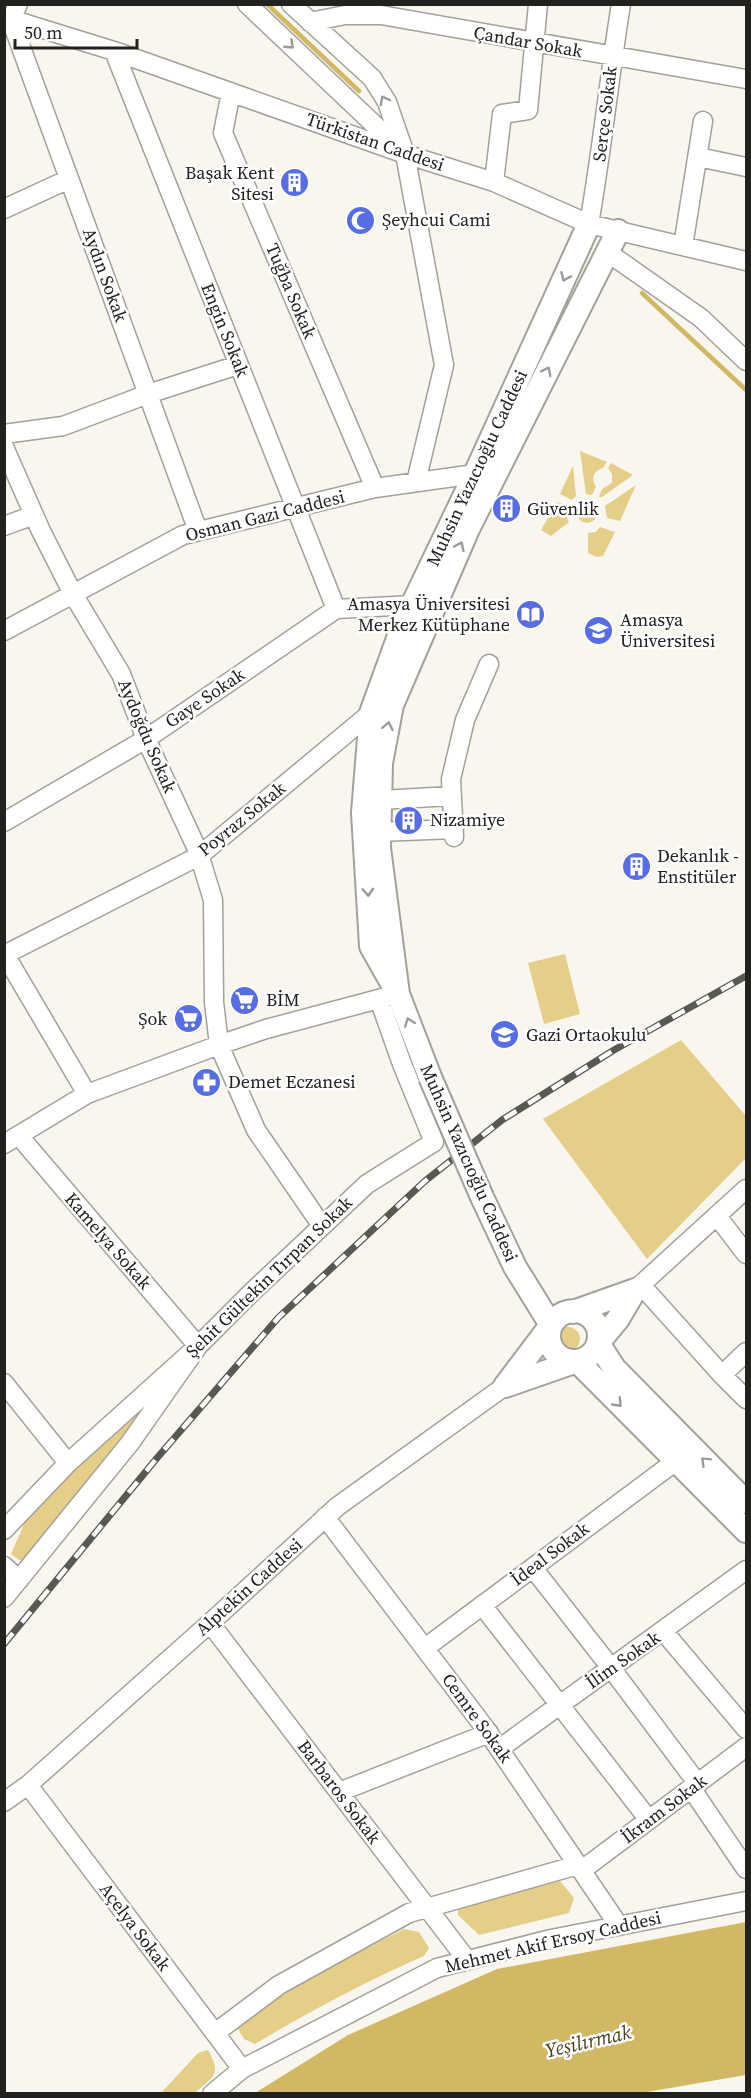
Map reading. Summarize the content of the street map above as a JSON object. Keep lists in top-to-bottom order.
{
  "streets": {
    "main road": ["Muhsin Yazıcıoğlu Caddesi"],
    "street": [
      "Çandar Sokak",
      "Serçe Sokak",
      "Türkistan Caddesi",
      "Aydın Sokak",
      "Tuğba Sokak",
      "Engin Sokak",
      "Osman Gazi Caddesi",
      "Gaye Sokak",
      "Aydoğdu Sokak",
      "Poyraz Sokak",
      "Kamelya Sokak",
      "Şehit Gültekin Tırpan Sokak",
      "İdeal Sokak",
      "Alptekin Caddesi",
      "İlim Sokak",
      "Cemre Sokak",
      "Barbaros Sokak",
      "İkram Sokak",
      "Açelya Sokak",
      "Mehmet Akif Ersoy Caddesi"
    ]
  },
  "crossings": [
    ["Çandar Sokak", "Serçe Sokak"],
    ["Serçe Sokak", "Türkistan Caddesi"],
    ["Serçe Sokak", "Muhsin Yazıcıoğlu Caddesi"],
    ["Türkistan Caddesi", "Aydın Sokak"],
    ["Türkistan Caddesi", "Tuğba Sokak"],
    ["Türkistan Caddesi", "Engin Sokak"],
    ["Türkistan Caddesi", "Muhsin Yazıcıoğlu Caddesi"],
    ["Aydın Sokak", "Osman Gazi Caddesi"],
    ["Tuğba Sokak", "Osman Gazi Caddesi"],
    ["Engin Sokak", "Osman Gazi Caddesi"],
    ["Engin Sokak", "Gaye Sokak"],
    ["Muhsin Yazıcıoğlu Caddesi", "Osman Gazi Caddesi"],
    ["Muhsin Yazıcıoğlu Caddesi", "Poyraz Sokak"],
    ["Muhsin Yazıcıoğlu Caddesi", "Şehit Gültekin Tırpan Sokak"],
    ["Osman Gazi Caddesi", "Aydoğdu Sokak"],
    ["Gaye Sokak", "Aydoğdu Sokak"],
    ["Aydoğdu Sokak", "Poyraz Sokak"],
    ["Aydoğdu Sokak", "Şehit Gültekin Tırpan Sokak"],
    ["Kamelya Sokak", "Şehit Gültekin Tırpan Sokak"],
    ["İdeal Sokak", "Cemre Sokak"],
    ["Alptekin Caddesi", "Cemre Sokak"],
    ["Alptekin Caddesi", "Barbaros Sokak"],
    ["Alptekin Caddesi", "Açelya Sokak"],
    ["İlim Sokak", "Cemre Sokak"],
    ["Cemre Sokak", "İkram Sokak"],
    ["Cemre Sokak", "Mehmet Akif Ersoy Caddesi"],
    ["Barbaros Sokak", "Mehmet Akif Ersoy Caddesi"],
    ["Açelya Sokak", "Mehmet Akif Ersoy Caddesi"]
  ],
  "water": ["Yeşilırmak"],
  "places": {
    "building": [
      "Başak Kent Sitesi",
      "Güvenlik",
      "Nizamiye",
      "Dekanlık - Enstitüler"
    ],
    "mosque": ["Şeyhcui Cami"],
    "library": ["Amasya Üniversitesi Merkez Kütüphane"],
    "school or university": ["Amasya Üniversitesi", "Gazi Ortaokulu"],
    "supermarket": ["BİM", "Şok"],
    "pharmacy": ["Demet Eczanesi"]
  },
  "scale_bar": "50 m"
}
